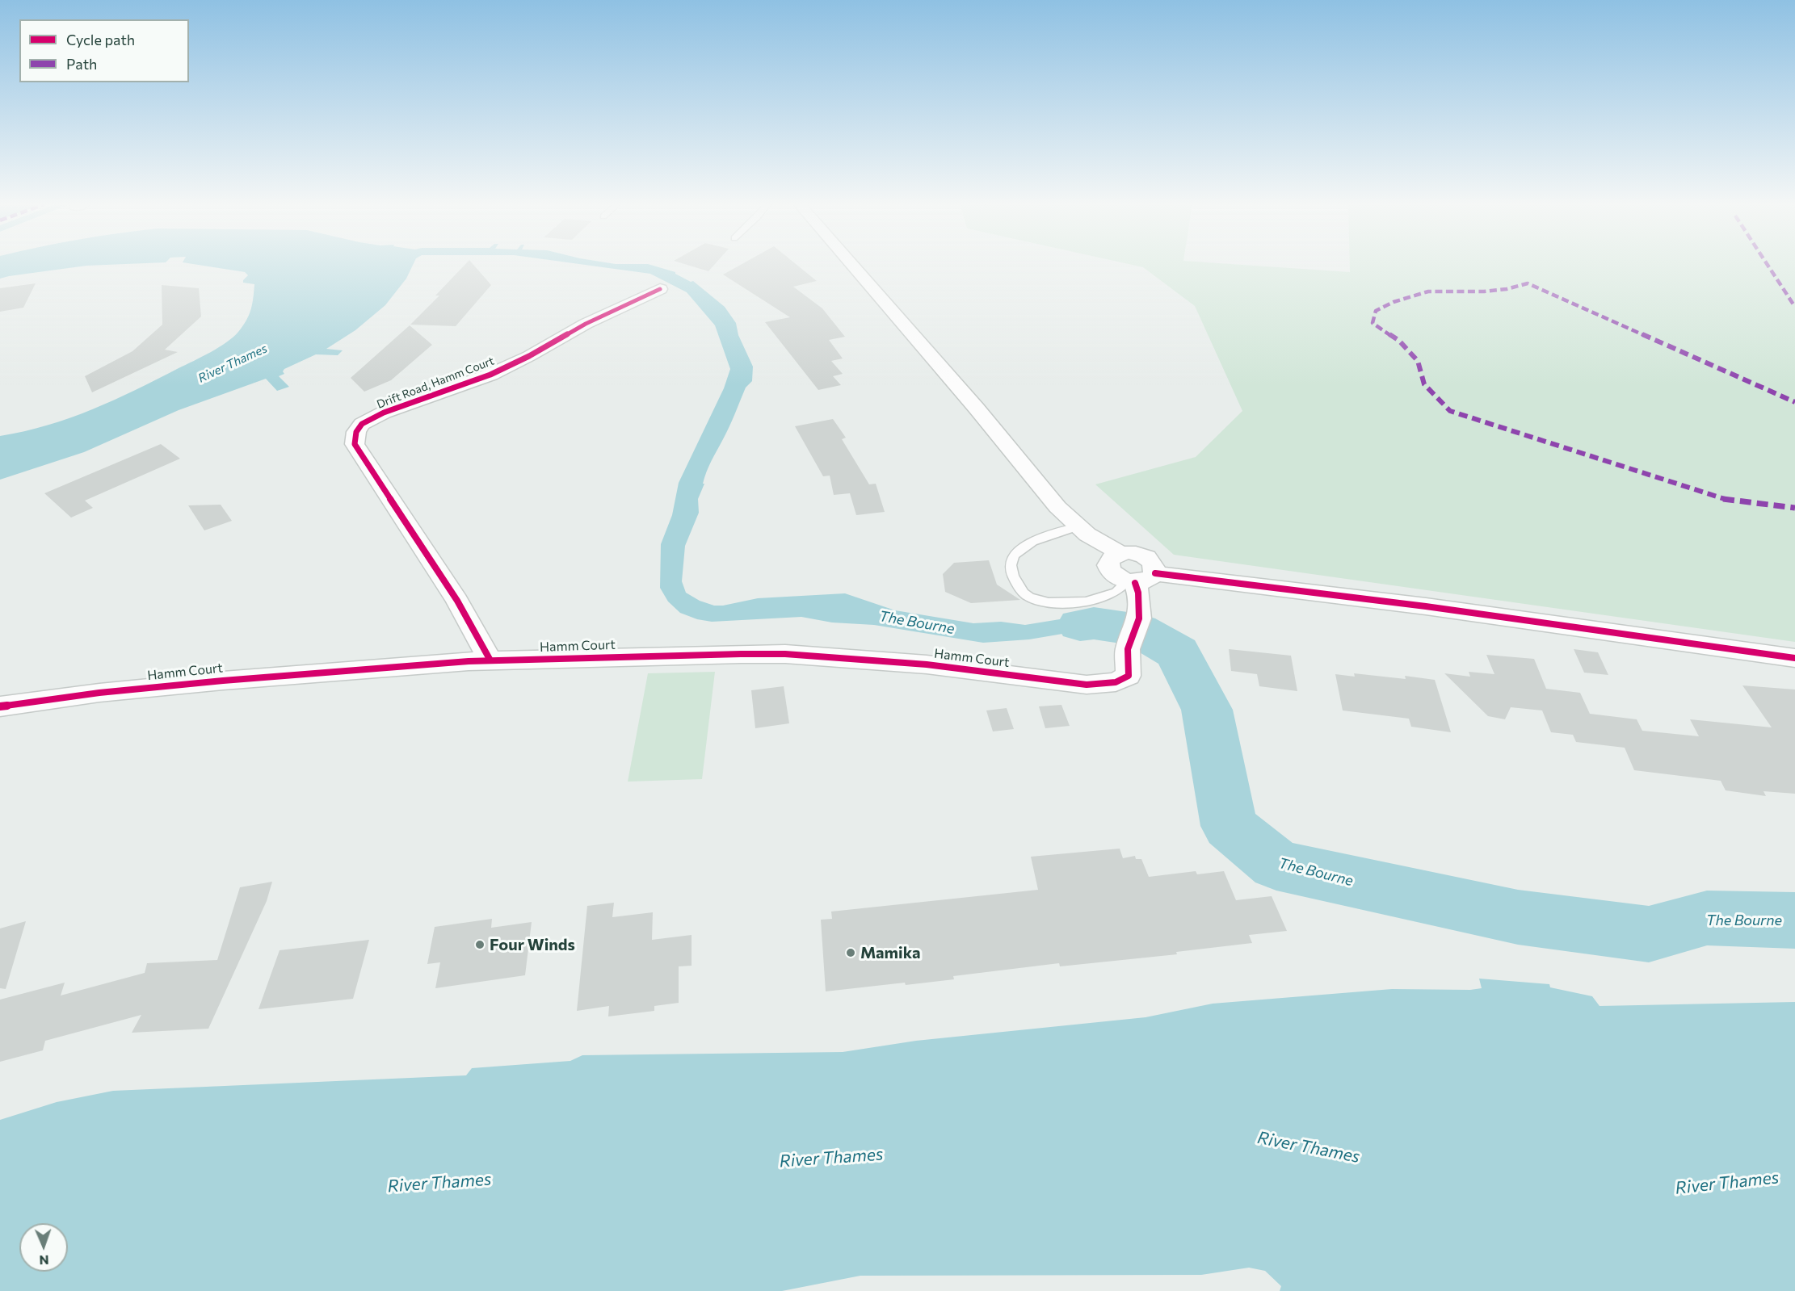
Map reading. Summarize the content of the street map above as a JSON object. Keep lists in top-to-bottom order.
{
  "streets": {
    "street": ["Drift Road, Hamm Court", "Hamm Court"]
  },
  "crossings": [
    ["Drift Road, Hamm Court", "Hamm Court"]
  ],
  "water": ["River Thames", "The Bourne"],
  "places": ["Four Winds", "Mamika"],
  "legend": ["Cycle path", "Path"],
  "north": "bottom"
}
